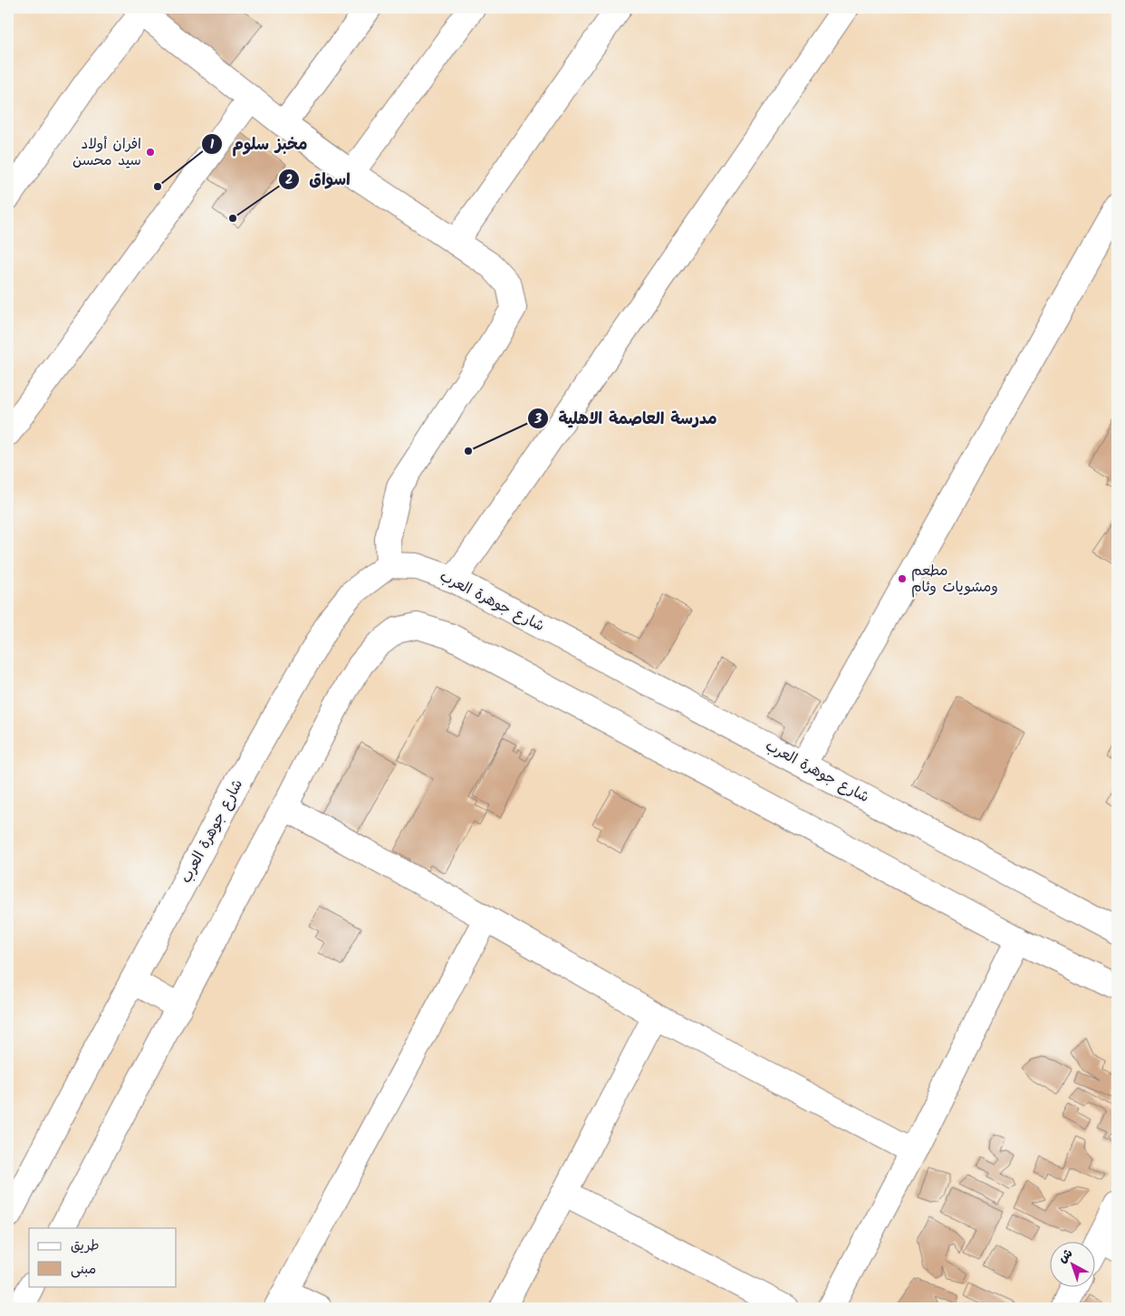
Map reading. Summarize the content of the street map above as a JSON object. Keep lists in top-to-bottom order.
{
  "streets": {
    "street": ["شارع جوهرة العرب"]
  },
  "places": [
    "افران أولاد سيد محسن",
    "مخبز سلوم",
    "اسواق",
    "مدرسة العاصمة الاهلية",
    "مطعم ومشويات وئام"
  ],
  "legend": ["طريق", "مبنى"],
  "north": "top left"
}
